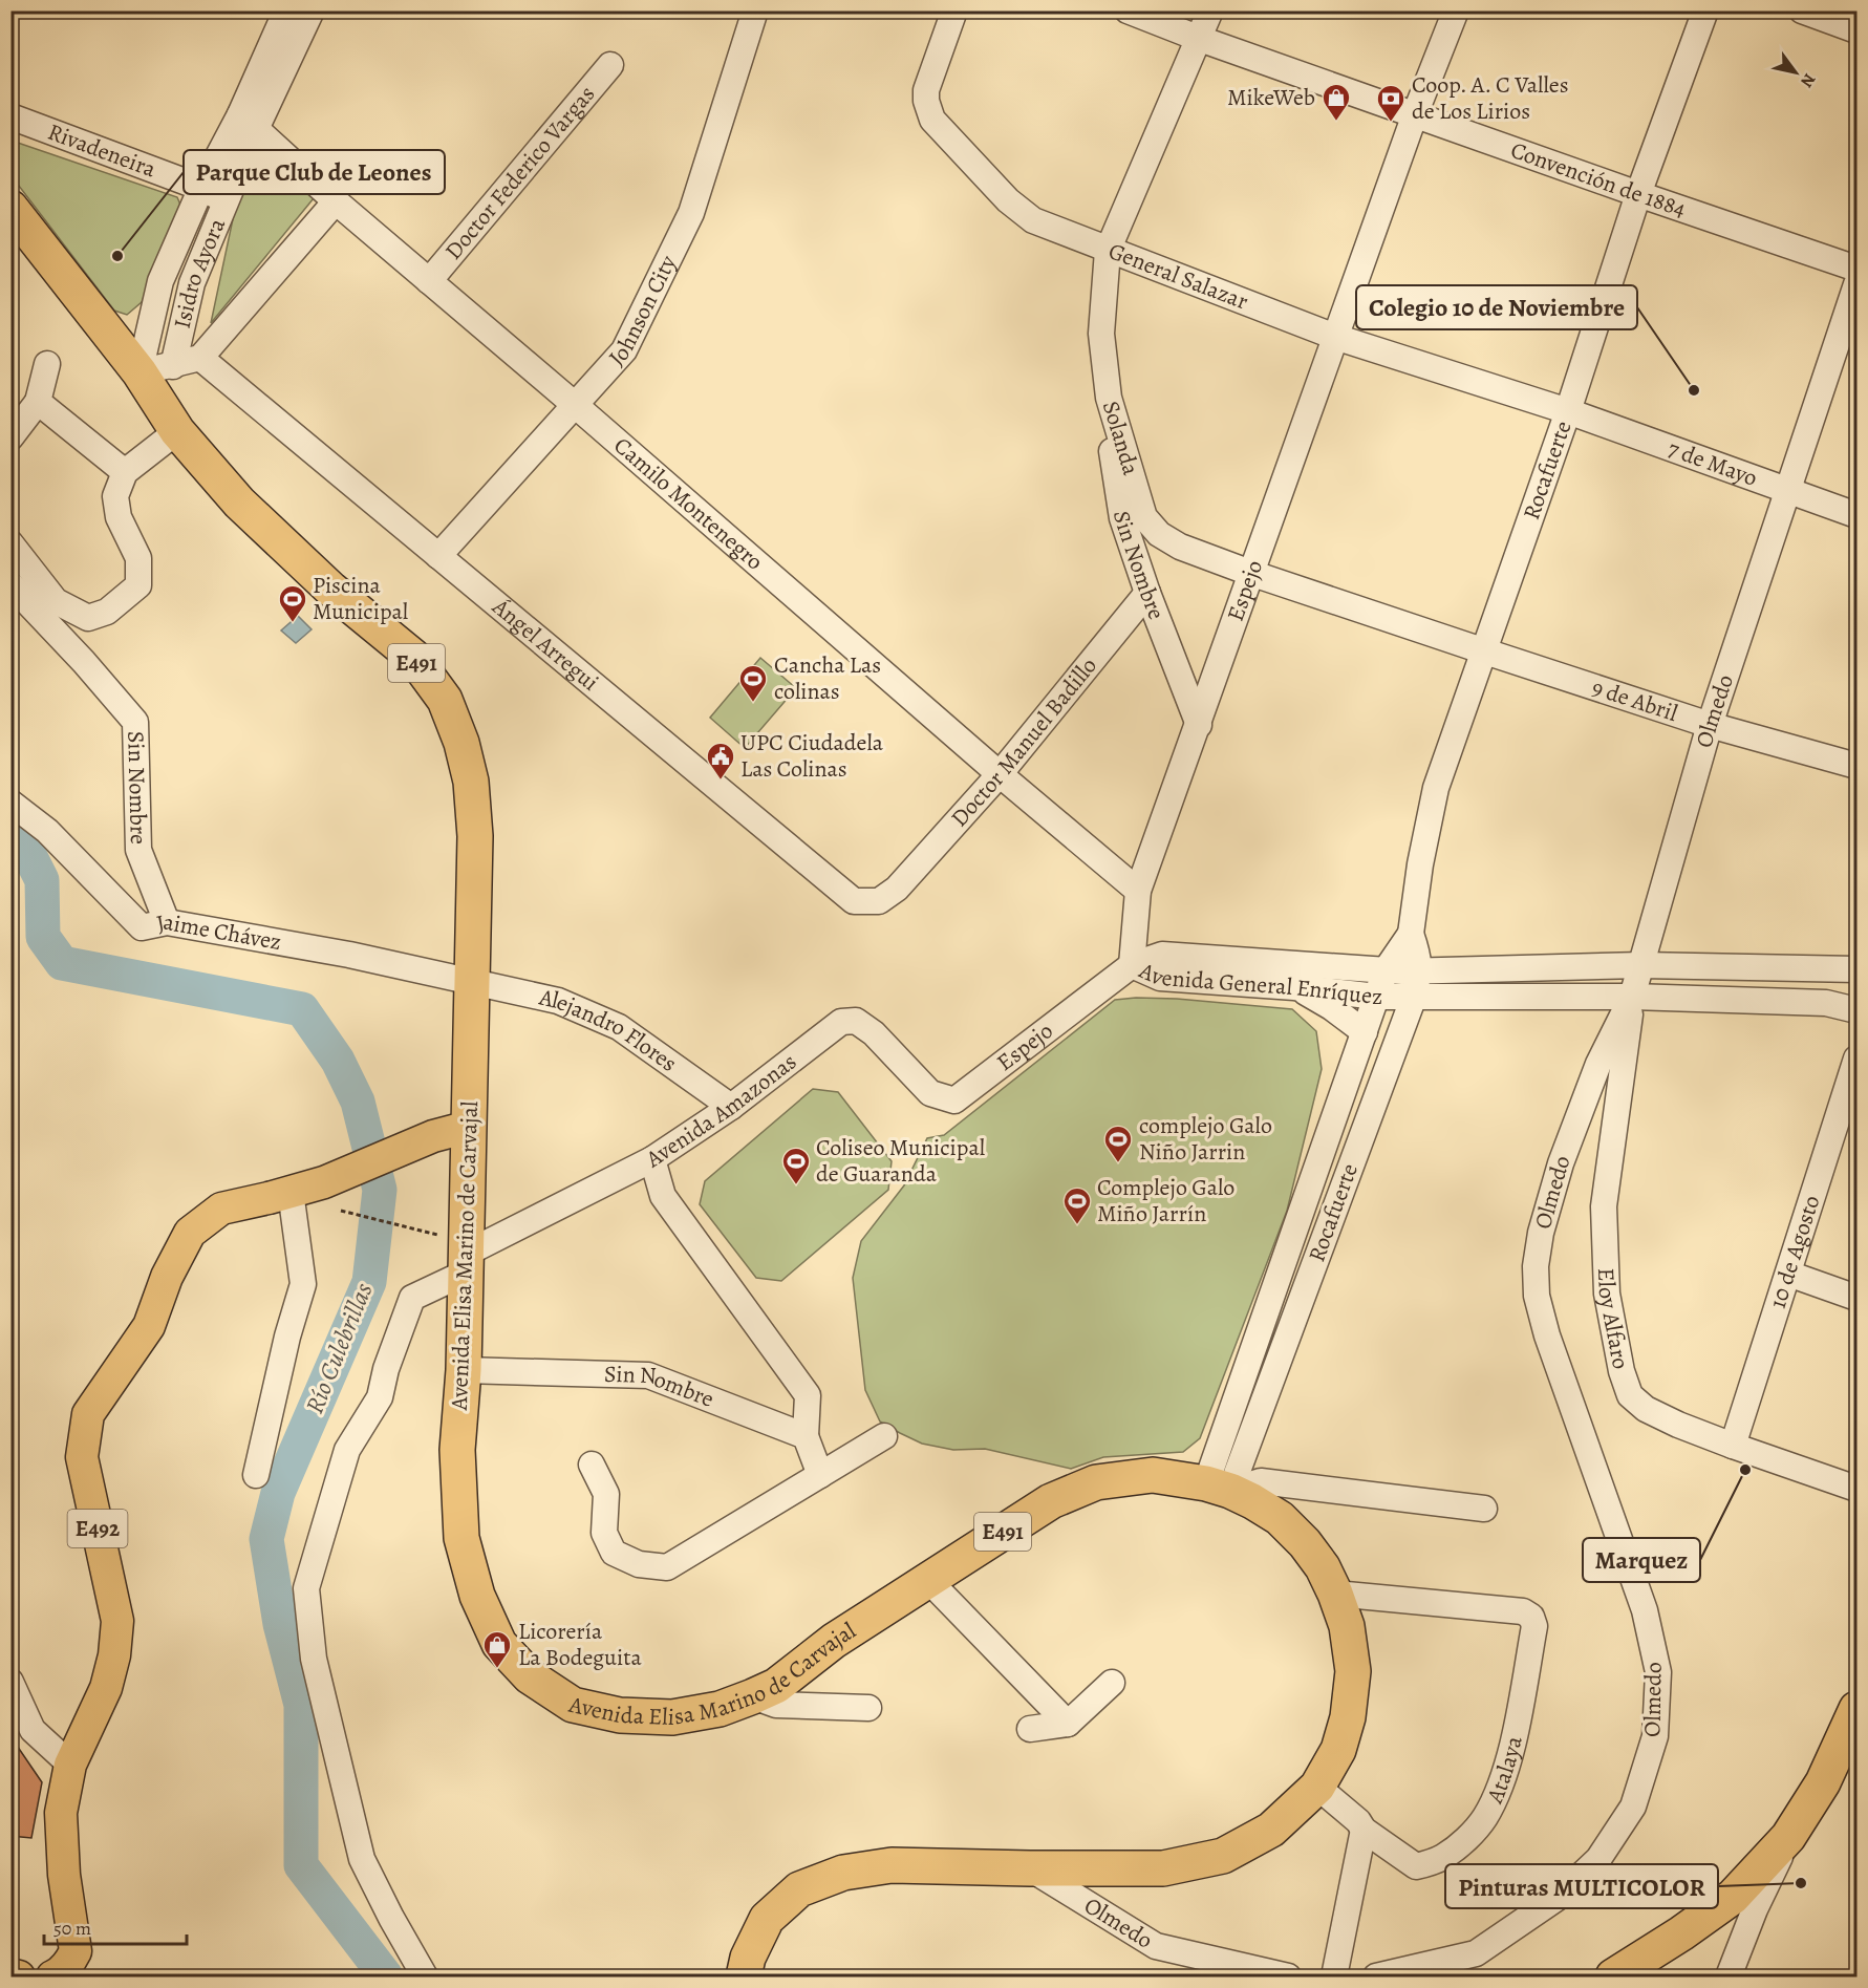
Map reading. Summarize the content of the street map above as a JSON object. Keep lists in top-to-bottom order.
{
  "streets": {
    "highway": ["E491", "Avenida Elisa Marino de Carvajal"],
    "main road": ["E492"],
    "street": [
      "Rivadeneira",
      "Doctor Federico Vargas",
      "Convención de 1884",
      "Isidro Ayora",
      "General Salazar",
      "Johnson City",
      "Solanda",
      "7 de Mayo",
      "Rocafuerte",
      "Camilo Montenegro",
      "Sin Nombre",
      "Espejo",
      "Ángel Arregui",
      "9 de Abril",
      "Olmedo",
      "Doctor Manuel Badillo",
      "Jaime Chávez",
      "Avenida General Enríquez",
      "Alejandro Flores",
      "Avenida Amazonas",
      "10 de Agosto",
      "Eloy Alfaro",
      "Atalaya"
    ]
  },
  "crossings": [
    ["Rivadeneira", "Isidro Ayora"],
    ["Doctor Federico Vargas", "Camilo Montenegro"],
    ["Convención de 1884", "Solanda"],
    ["Convención de 1884", "Rocafuerte"],
    ["Convención de 1884", "Espejo"],
    ["Isidro Ayora", "Camilo Montenegro"],
    ["Isidro Ayora", "E491"],
    ["General Salazar", "Solanda"],
    ["General Salazar", "7 de Mayo"],
    ["General Salazar", "Rocafuerte"],
    ["General Salazar", "Espejo"],
    ["Johnson City", "Camilo Montenegro"],
    ["Johnson City", "Ángel Arregui"],
    ["Solanda", "Rocafuerte"],
    ["Solanda", "Sin Nombre"],
    ["Solanda", "Espejo"],
    ["Solanda", "9 de Abril"],
    ["7 de Mayo", "Rocafuerte"],
    ["7 de Mayo", "Olmedo"],
    ["Rocafuerte", "9 de Abril"],
    ["Rocafuerte", "Avenida General Enríquez"],
    ["Rocafuerte", "Avenida Elisa Marino de Carvajal"],
    ["Camilo Montenegro", "Espejo"],
    ["Camilo Montenegro", "Doctor Manuel Badillo"],
    ["Sin Nombre", "Espejo"],
    ["Sin Nombre", "Doctor Manuel Badillo"],
    ["Sin Nombre", "Jaime Chávez"],
    ["Sin Nombre", "Avenida Elisa Marino de Carvajal"],
    ["Espejo", "Avenida General Enríquez"],
    ["Espejo", "Avenida Amazonas"],
    ["Ángel Arregui", "Doctor Manuel Badillo"],
    ["E491", "Avenida Elisa Marino de Carvajal"],
    ["9 de Abril", "Olmedo"],
    ["Olmedo", "Avenida General Enríquez"],
    ["Olmedo", "Avenida Elisa Marino de Carvajal"],
    ["Olmedo", "Eloy Alfaro"],
    ["Jaime Chávez", "Alejandro Flores"],
    ["Jaime Chávez", "Avenida Elisa Marino de Carvajal"],
    ["Avenida General Enríquez", "Eloy Alfaro"],
    ["Alejandro Flores", "Avenida Amazonas"],
    ["Alejandro Flores", "Avenida Elisa Marino de Carvajal"],
    ["Avenida Amazonas", "Avenida Elisa Marino de Carvajal"],
    ["10 de Agosto", "Eloy Alfaro"],
    ["Avenida Elisa Marino de Carvajal", "E492"],
    ["Avenida Elisa Marino de Carvajal", "Atalaya"]
  ],
  "water": ["Río Culebrillas"],
  "places": {
    "shop": ["MikeWeb", "Licorería La Bodeguita"],
    "bank": ["Coop. A. C Valles de Los Lirios"],
    "other": [
      "Parque Club de Leones",
      "Colegio 10 de Noviembre",
      "Marquez",
      "Pinturas MULTICOLOR"
    ],
    "sports": [
      "Piscina Municipal",
      "Cancha Las colinas",
      "complejo Galo Niño Jarrin",
      "Coliseo Municipal de Guaranda",
      "Complejo Galo Miño Jarrín"
    ],
    "public building": ["UPC Ciudadela Las Colinas"]
  },
  "scale_bar": "50 m",
  "north": "bottom right"
}
